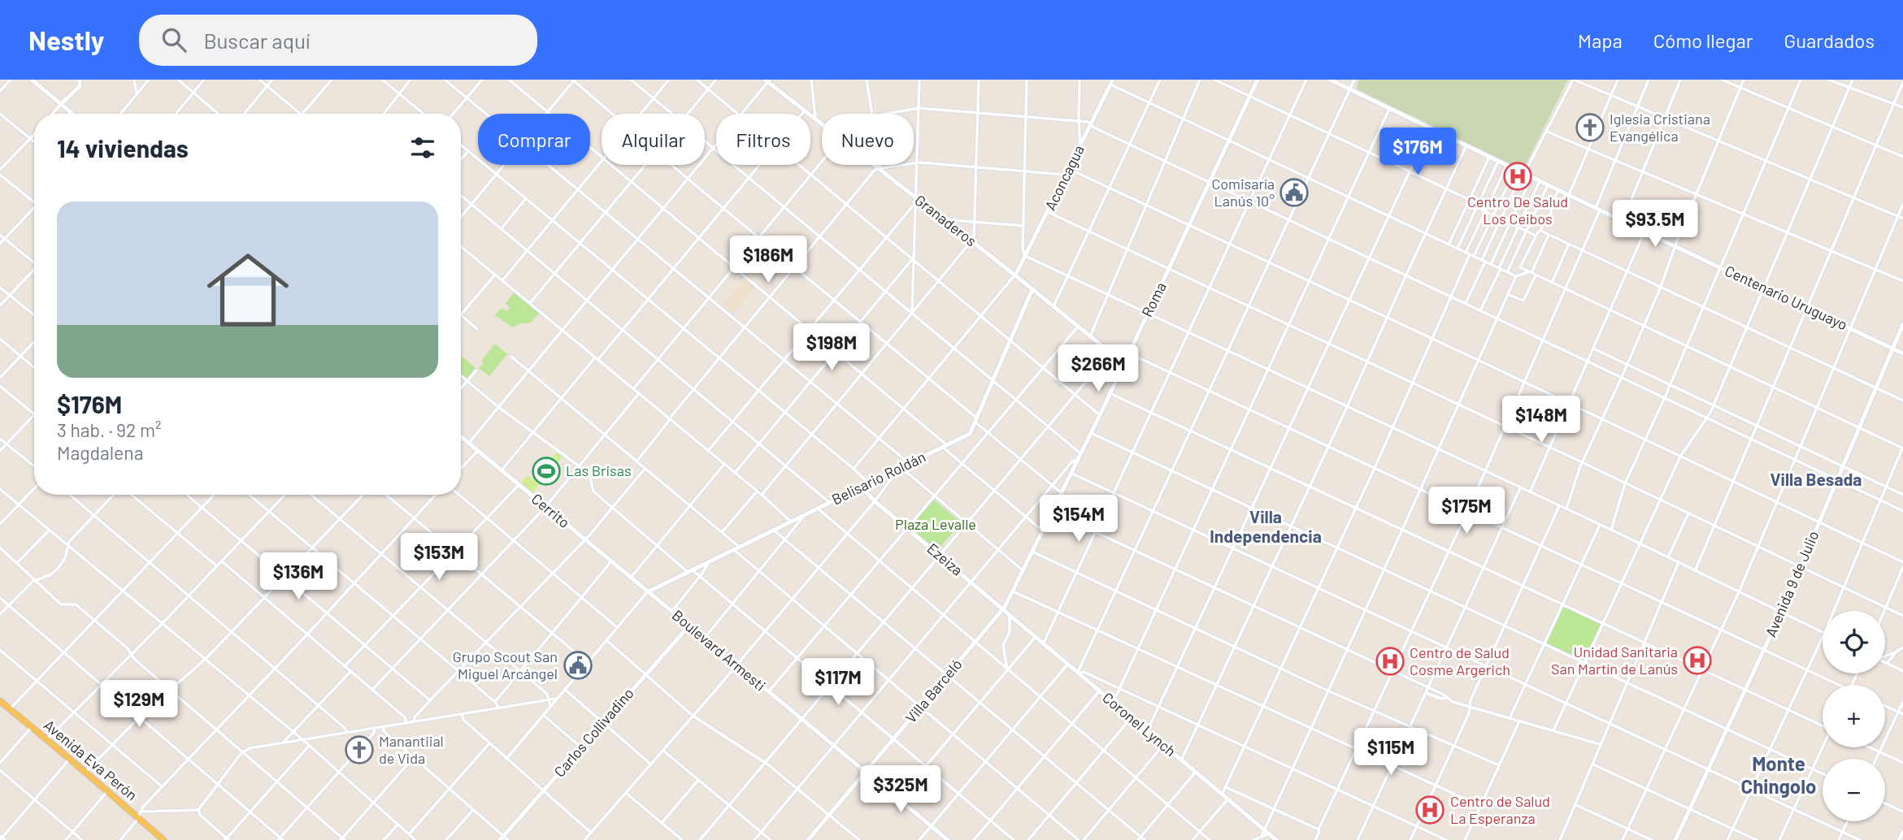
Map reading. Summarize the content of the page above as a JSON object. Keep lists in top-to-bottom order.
{
  "streets": {
    "main road": ["Avenida Eva Perón"],
    "street": [
      "Aconcagua",
      "Granaderos",
      "Centenario Uruguayo",
      "Roma",
      "Belisario Roldán",
      "Cerrito",
      "Ezeiza",
      "Avenida 9 de Julio",
      "Boulevard Armesti",
      "Villa Barceló",
      "Coronel Lynch",
      "Carlos Collivadino"
    ]
  },
  "crossings": [
    ["Aconcagua", "Granaderos"],
    ["Granaderos", "Roma"],
    ["Granaderos", "Belisario Roldán"],
    ["Centenario Uruguayo", "Avenida 9 de Julio"],
    ["Roma", "Ezeiza"],
    ["Roma", "Villa Barceló"],
    ["Roma", "Coronel Lynch"],
    ["Belisario Roldán", "Cerrito"],
    ["Belisario Roldán", "Ezeiza"],
    ["Belisario Roldán", "Boulevard Armesti"],
    ["Cerrito", "Boulevard Armesti"],
    ["Ezeiza", "Villa Barceló"],
    ["Ezeiza", "Coronel Lynch"],
    ["Boulevard Armesti", "Villa Barceló"],
    ["Boulevard Armesti", "Carlos Collivadino"],
    ["Villa Barceló", "Coronel Lynch"]
  ],
  "districts": ["Villa Besada", "Villa Independencia", "Monte Chingolo"],
  "parks": ["Plaza Levalle"],
  "places": {
    "church": ["Iglesia Cristiana Evangélica", "Manantiial de Vida"],
    "hospital": [
      "Centro De Salud Los Ceibos",
      "Unidad Sanitaria San Martín de Lanús",
      "Centro de Salud Cosme Argerich",
      "Centro de Salud La Esperanza"
    ],
    "public building": ["Comisaría Lanús 10°", "Grupo Scout San Miguel Arcángel"],
    "sports": ["Las Brisas"]
  },
  "page": {
    "header": "Nestly",
    "search": "Buscar aquí",
    "nav": ["Mapa", "Cómo llegar", "Guardados"],
    "chip": [
      "Comprar",
      "Alquilar",
      "Filtros",
      "Nuevo"
    ],
    "heading": "14 viviendas",
    "price": [
      "$176M",
      "$93.5M",
      "$186M",
      "$198M",
      "$266M",
      "$148M",
      "$175M",
      "$154M",
      "$153M",
      "$136M",
      "$117M",
      "$129M",
      "$115M",
      "$325M"
    ],
    "list": [
      {
        "name": "$176M",
        "note": "3 hab. · 92 m² · Magdalena"
      }
    ],
    "map_buttons": ["+", "−"]
  }
}
